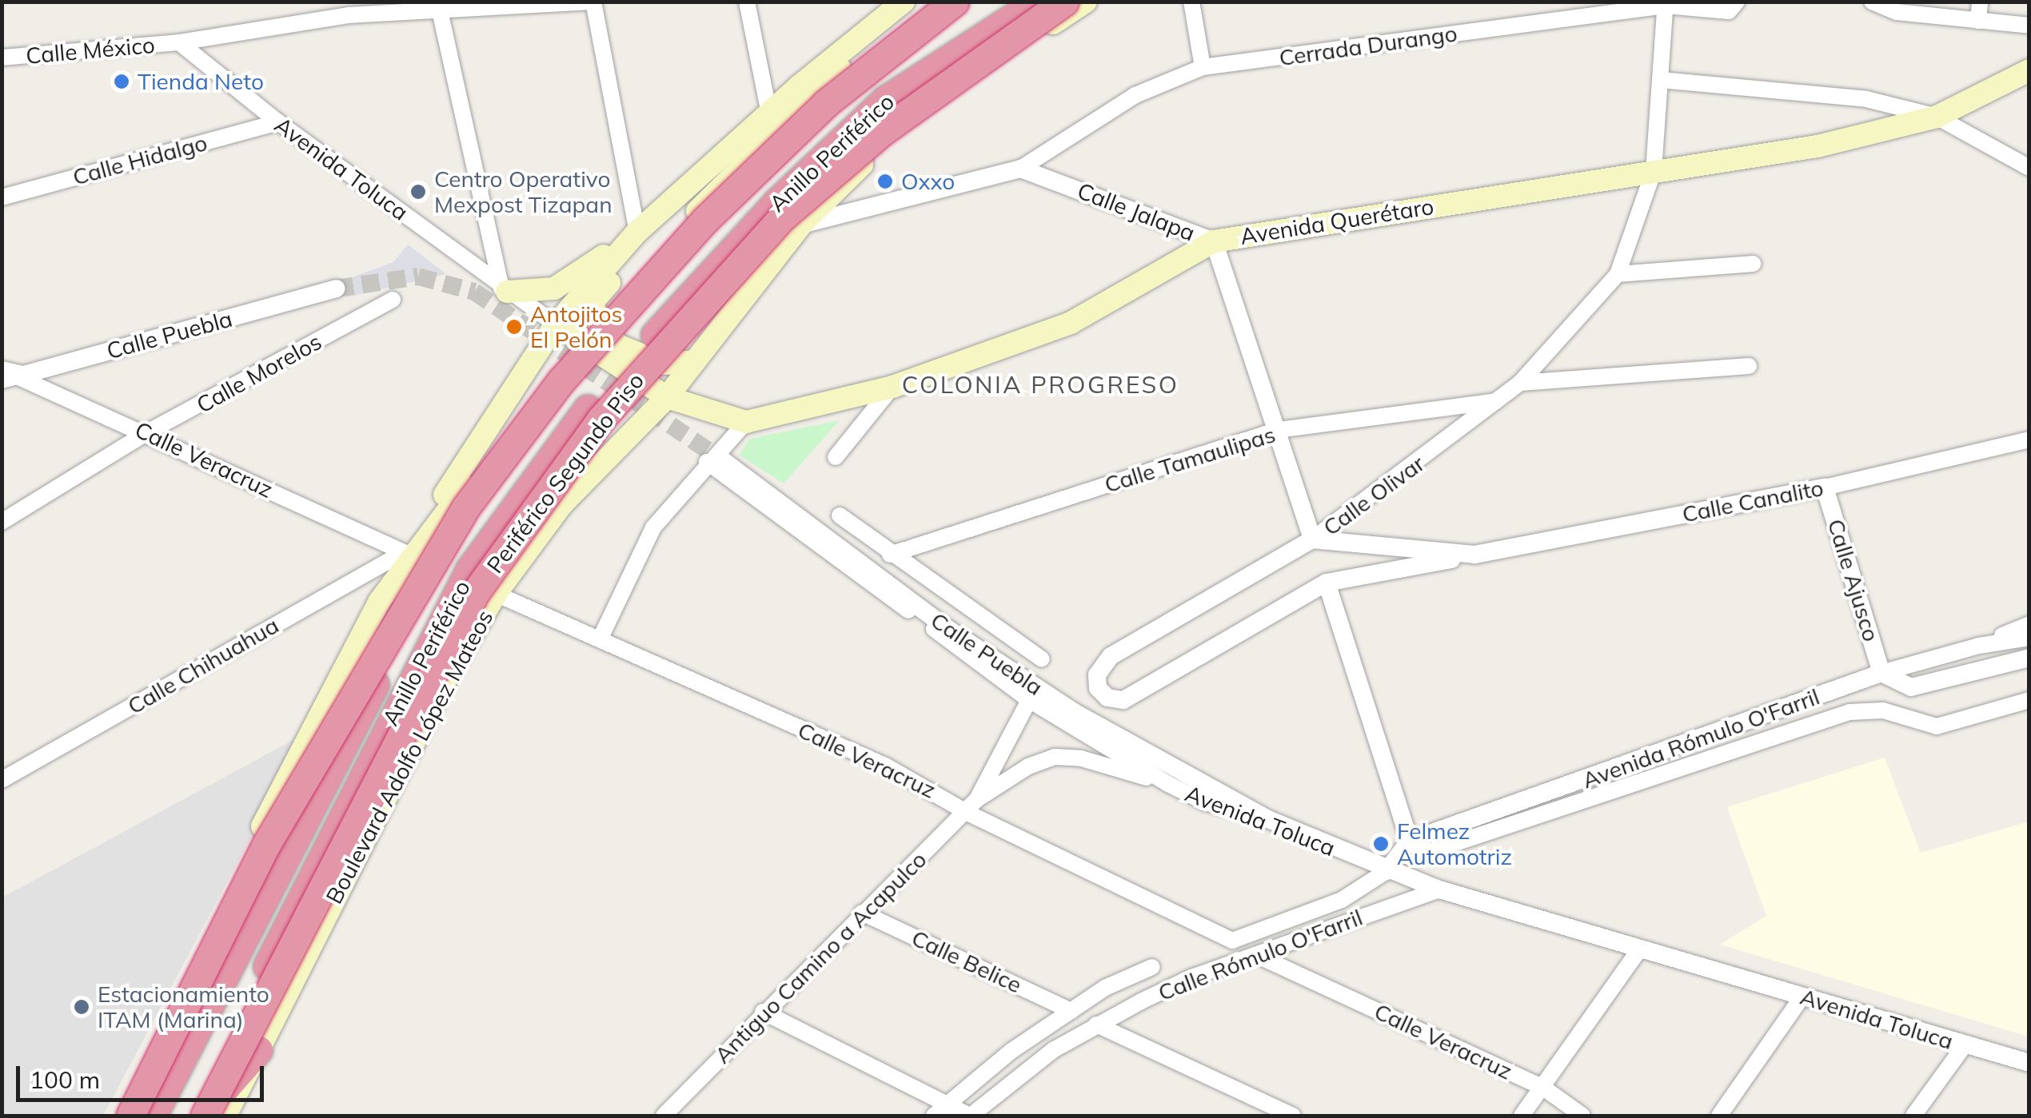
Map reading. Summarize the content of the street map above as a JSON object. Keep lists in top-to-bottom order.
{
  "streets": {
    "highway": ["Anillo Periférico", "Periférico Segundo Piso"],
    "main road": ["Avenida Toluca", "Avenida Querétaro", "Boulevard Adolfo López Mateos"],
    "street": [
      "Cerrada Durango",
      "Calle México",
      "Calle Hidalgo",
      "Calle Jalapa",
      "Calle Puebla",
      "Calle Morelos",
      "Calle Veracruz",
      "Calle Tamaulipas",
      "Calle Olivar",
      "Calle Canalito",
      "Calle Ajusco",
      "Calle Chihuahua",
      "Avenida Rómulo O'Farril",
      "Calle Rómulo O'Farril",
      "Antiguo Camino a Acapulco",
      "Calle Belice"
    ]
  },
  "crossings": [
    ["Cerrada Durango", "Calle Jalapa"],
    ["Cerrada Durango", "Calle Olivar"],
    ["Calle México", "Avenida Toluca"],
    ["Calle Hidalgo", "Avenida Toluca"],
    ["Avenida Toluca", "Calle Puebla"],
    ["Avenida Toluca", "Boulevard Adolfo López Mateos"],
    ["Avenida Toluca", "Calle Rómulo O'Farril"],
    ["Avenida Toluca", "Antiguo Camino a Acapulco"],
    ["Calle Jalapa", "Avenida Querétaro"],
    ["Calle Jalapa", "Calle Tamaulipas"],
    ["Calle Jalapa", "Calle Olivar"],
    ["Calle Jalapa", "Calle Canalito"],
    ["Avenida Querétaro", "Calle Olivar"],
    ["Calle Puebla", "Calle Veracruz"],
    ["Calle Morelos", "Calle Veracruz"],
    ["Calle Veracruz", "Calle Chihuahua"],
    ["Calle Veracruz", "Boulevard Adolfo López Mateos"],
    ["Calle Veracruz", "Calle Rómulo O'Farril"],
    ["Calle Veracruz", "Antiguo Camino a Acapulco"],
    ["Calle Tamaulipas", "Calle Olivar"],
    ["Calle Olivar", "Calle Canalito"],
    ["Calle Canalito", "Calle Ajusco"],
    ["Calle Ajusco", "Avenida Rómulo O'Farril"],
    ["Calle Rómulo O'Farril", "Calle Belice"],
    ["Antiguo Camino a Acapulco", "Calle Belice"]
  ],
  "districts": ["COLONIA PROGRESO"],
  "places": [
    "Tienda Neto",
    "Oxxo",
    "Centro Operativo Mexpost Tizapan",
    "Antojitos El Pelón",
    "Felmez Automotriz",
    "Estacionamiento ITAM (Marina)"
  ],
  "scale_bar": "100 m"
}
